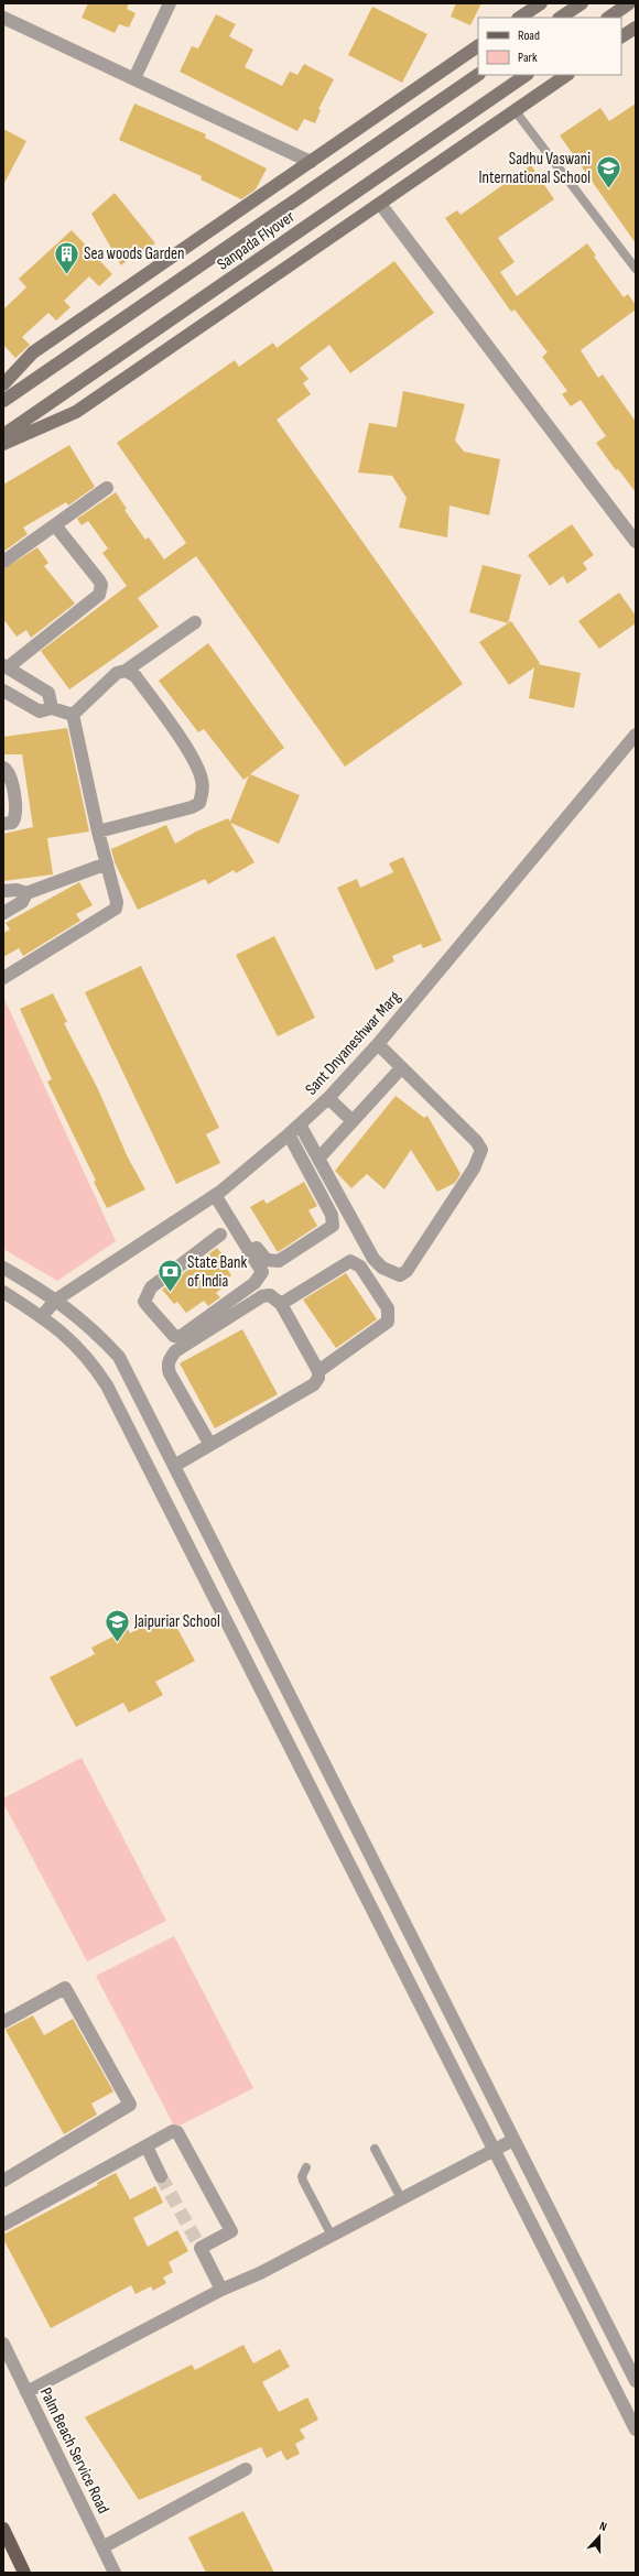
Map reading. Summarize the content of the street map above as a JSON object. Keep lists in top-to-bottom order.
{
  "streets": {
    "main road": ["Sanpada Flyover"],
    "street": ["Sant Dnyaneshwar Marg", "Palm Beach Service Road"]
  },
  "places": {
    "school or university": ["Sadhu Vaswani International School", "Jaipuriar School"],
    "building": ["Sea woods Garden"],
    "bank": ["State Bank of India"]
  },
  "legend": ["Road", "Park"],
  "north": "top"
}
